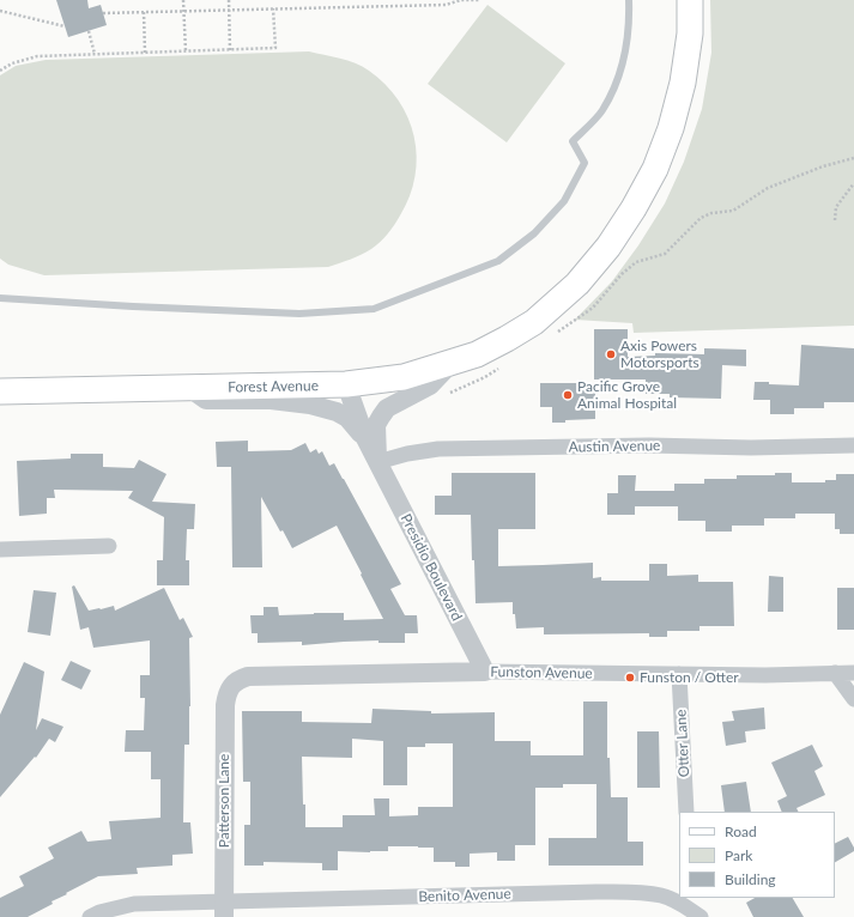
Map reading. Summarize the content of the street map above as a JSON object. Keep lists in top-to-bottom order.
{
  "streets": {
    "main road": ["Forest Avenue"],
    "street": [
      "Austin Avenue",
      "Presidio Boulevard",
      "Funston Avenue",
      "Otter Lane",
      "Patterson Lane",
      "Benito Avenue"
    ]
  },
  "crossings": [
    ["Forest Avenue", "Presidio Boulevard"],
    ["Austin Avenue", "Presidio Boulevard"],
    ["Presidio Boulevard", "Funston Avenue"],
    ["Funston Avenue", "Otter Lane"],
    ["Funston Avenue", "Patterson Lane"],
    ["Patterson Lane", "Benito Avenue"]
  ],
  "places": ["Axis Powers Motorsports", "Pacific Grove Animal Hospital", "Funston / Otter"],
  "legend": ["Road", "Park", "Building"]
}
